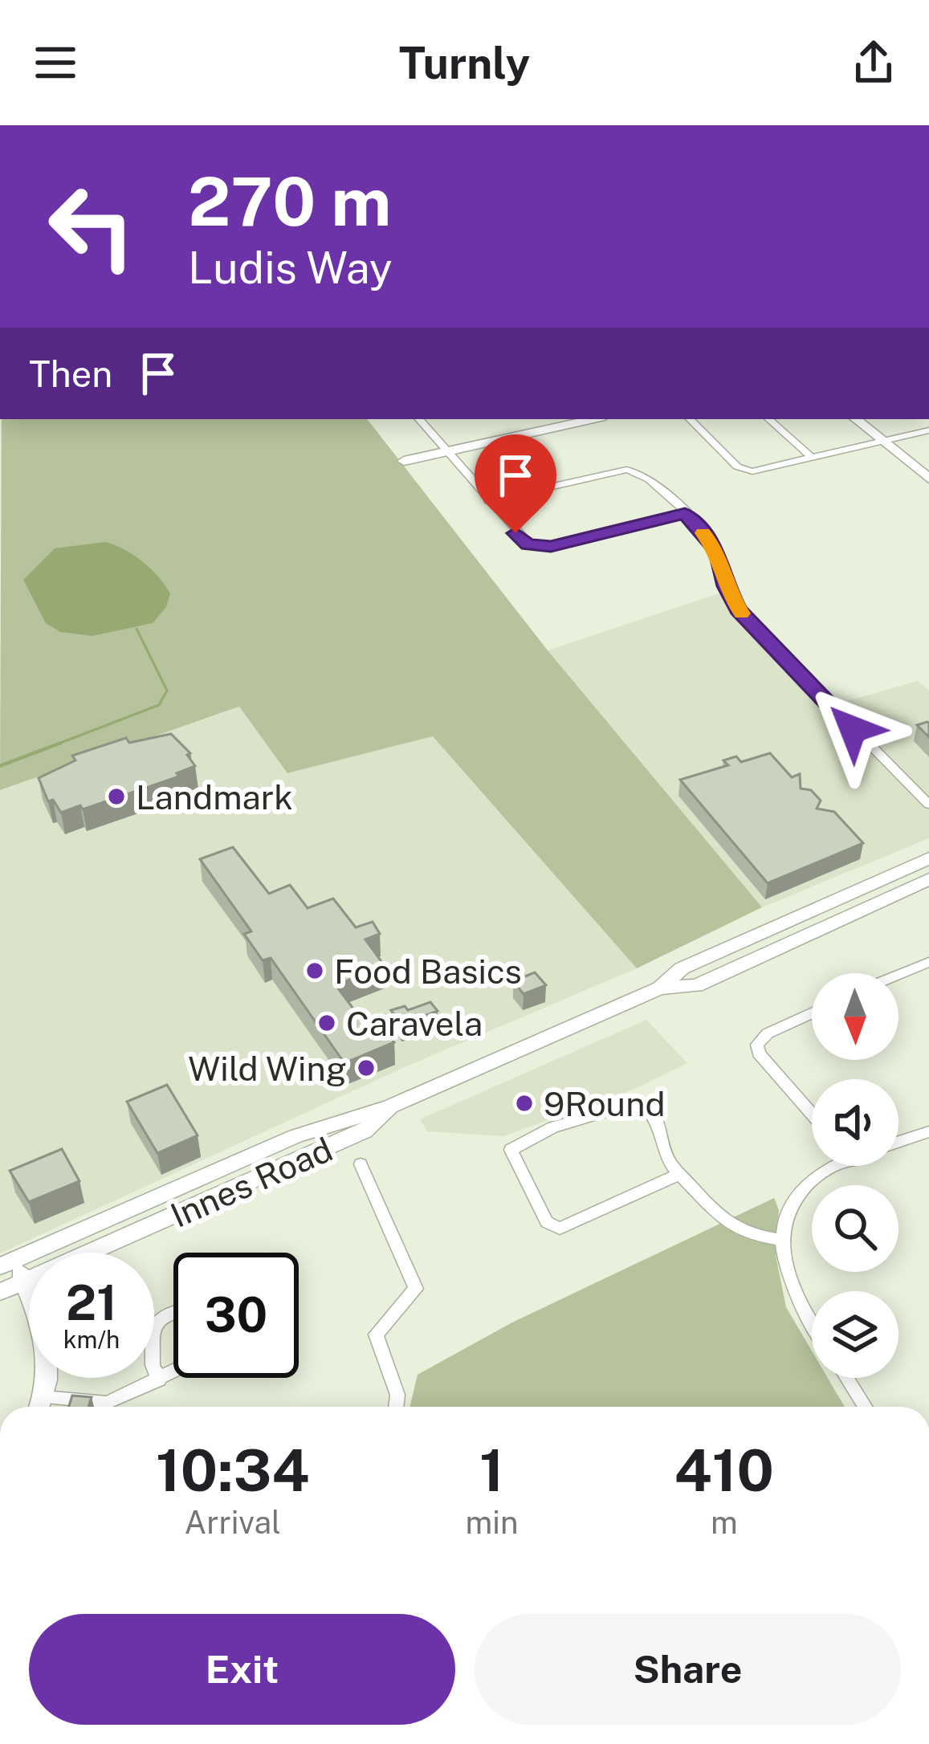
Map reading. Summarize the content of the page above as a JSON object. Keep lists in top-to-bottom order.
{
  "streets": {
    "main road": ["Innes Road"]
  },
  "places": [
    "Landmark",
    "Food Basics",
    "Caravela",
    "Wild Wing",
    "9Round"
  ],
  "north": "bottom",
  "page": {
    "header": "Turnly",
    "turn": ["270 m", "Ludis Way"],
    "then": "Then",
    "speed": "21 km/h",
    "limit": "30",
    "eta": [
      "10:34",
      "Arrival",
      "1",
      "min",
      "410",
      "m"
    ],
    "buttons": ["Exit", "Share"]
  }
}
